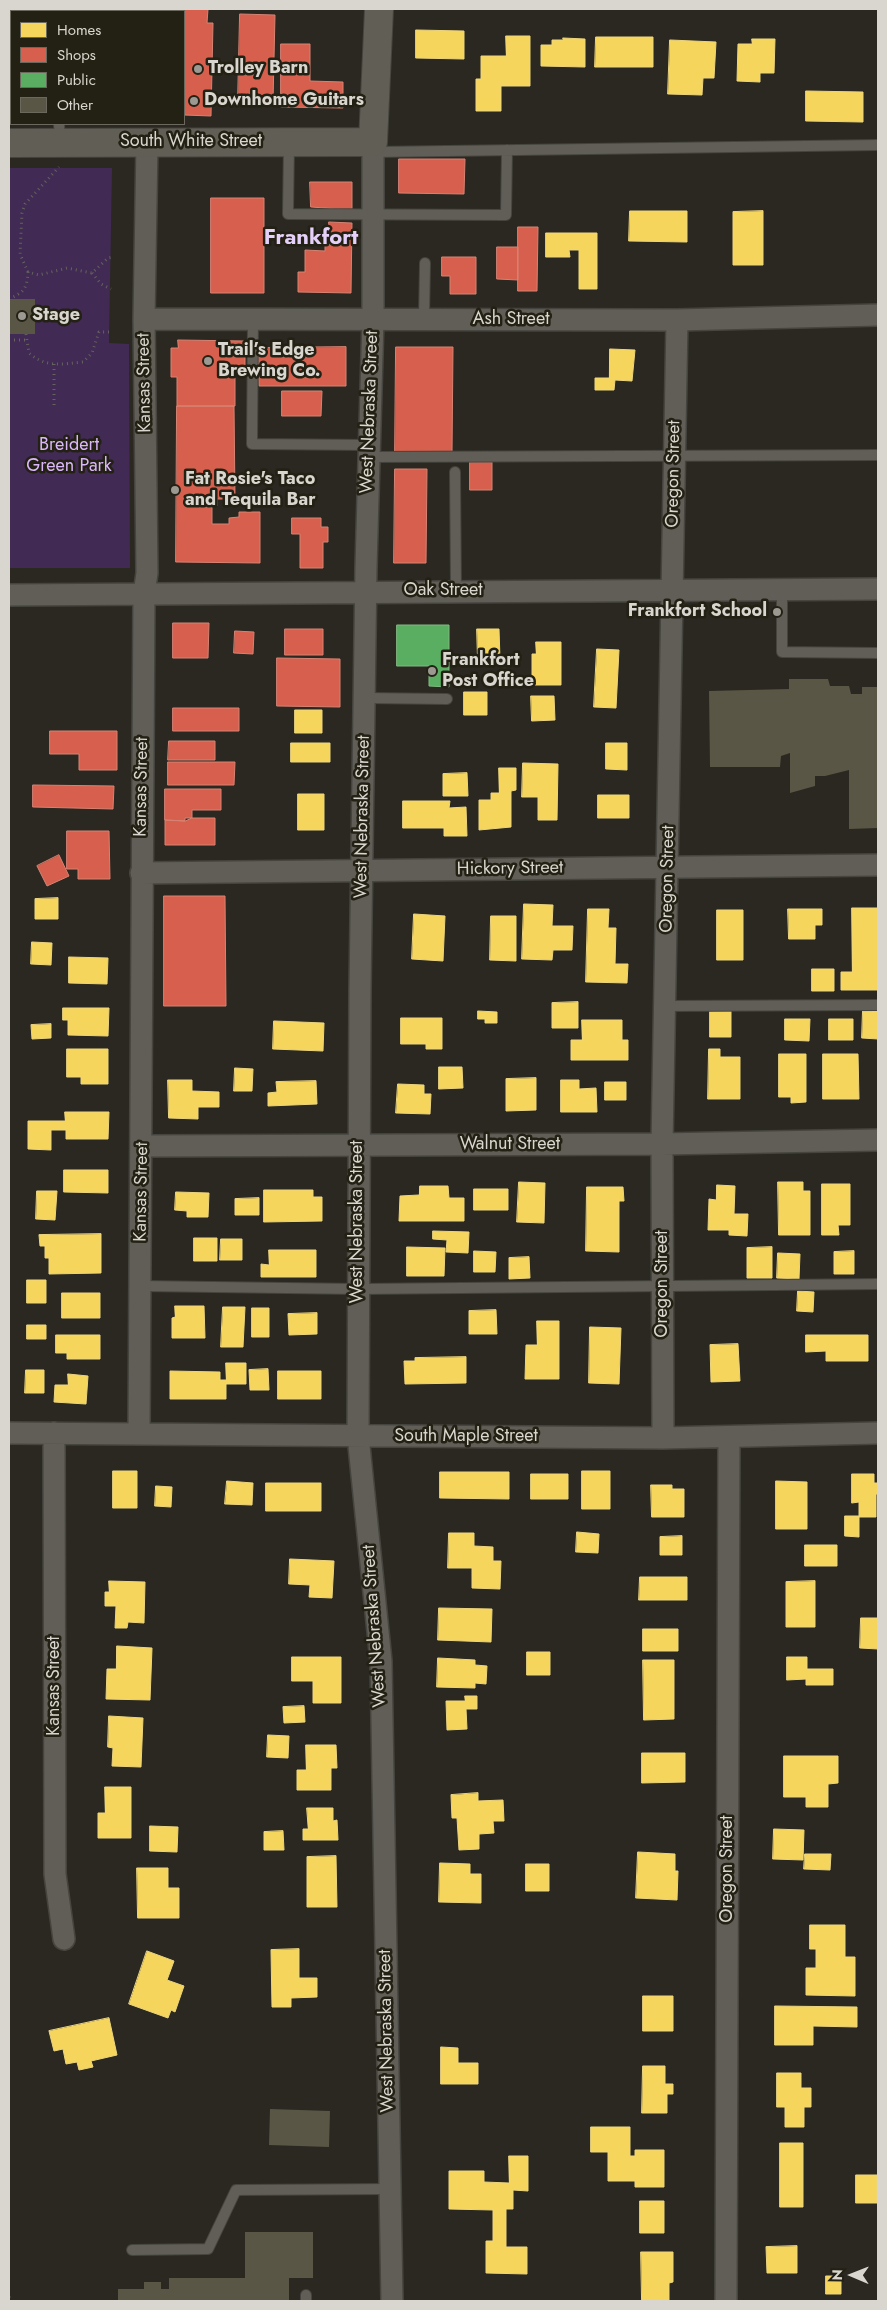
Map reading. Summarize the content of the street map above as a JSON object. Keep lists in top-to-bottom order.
{
  "streets": {
    "street": [
      "South White Street",
      "Ash Street",
      "Kansas Street",
      "West Nebraska Street",
      "Oregon Street",
      "Oak Street",
      "Hickory Street",
      "Walnut Street",
      "South Maple Street"
    ]
  },
  "crossings": [
    ["South White Street", "Kansas Street"],
    ["South White Street", "West Nebraska Street"],
    ["Ash Street", "Kansas Street"],
    ["Ash Street", "West Nebraska Street"],
    ["Ash Street", "Oregon Street"],
    ["Kansas Street", "Oak Street"],
    ["Kansas Street", "Hickory Street"],
    ["Kansas Street", "Walnut Street"],
    ["Kansas Street", "South Maple Street"],
    ["West Nebraska Street", "Oak Street"],
    ["West Nebraska Street", "Hickory Street"],
    ["West Nebraska Street", "Walnut Street"],
    ["West Nebraska Street", "South Maple Street"],
    ["Oregon Street", "Oak Street"],
    ["Oregon Street", "Hickory Street"],
    ["Oregon Street", "Walnut Street"],
    ["Oregon Street", "South Maple Street"]
  ],
  "districts": ["Frankfort"],
  "parks": ["Breidert Green Park"],
  "places": [
    "Trolley Barn",
    "Downhome Guitars",
    "Stage",
    "Trail’s Edge Brewing Co.",
    "Fat Rosie's Taco and Tequila Bar",
    "Frankfort School",
    "Frankfort Post Office"
  ],
  "legend": [
    "Homes",
    "Shops",
    "Public",
    "Other"
  ],
  "north": "left"
}
